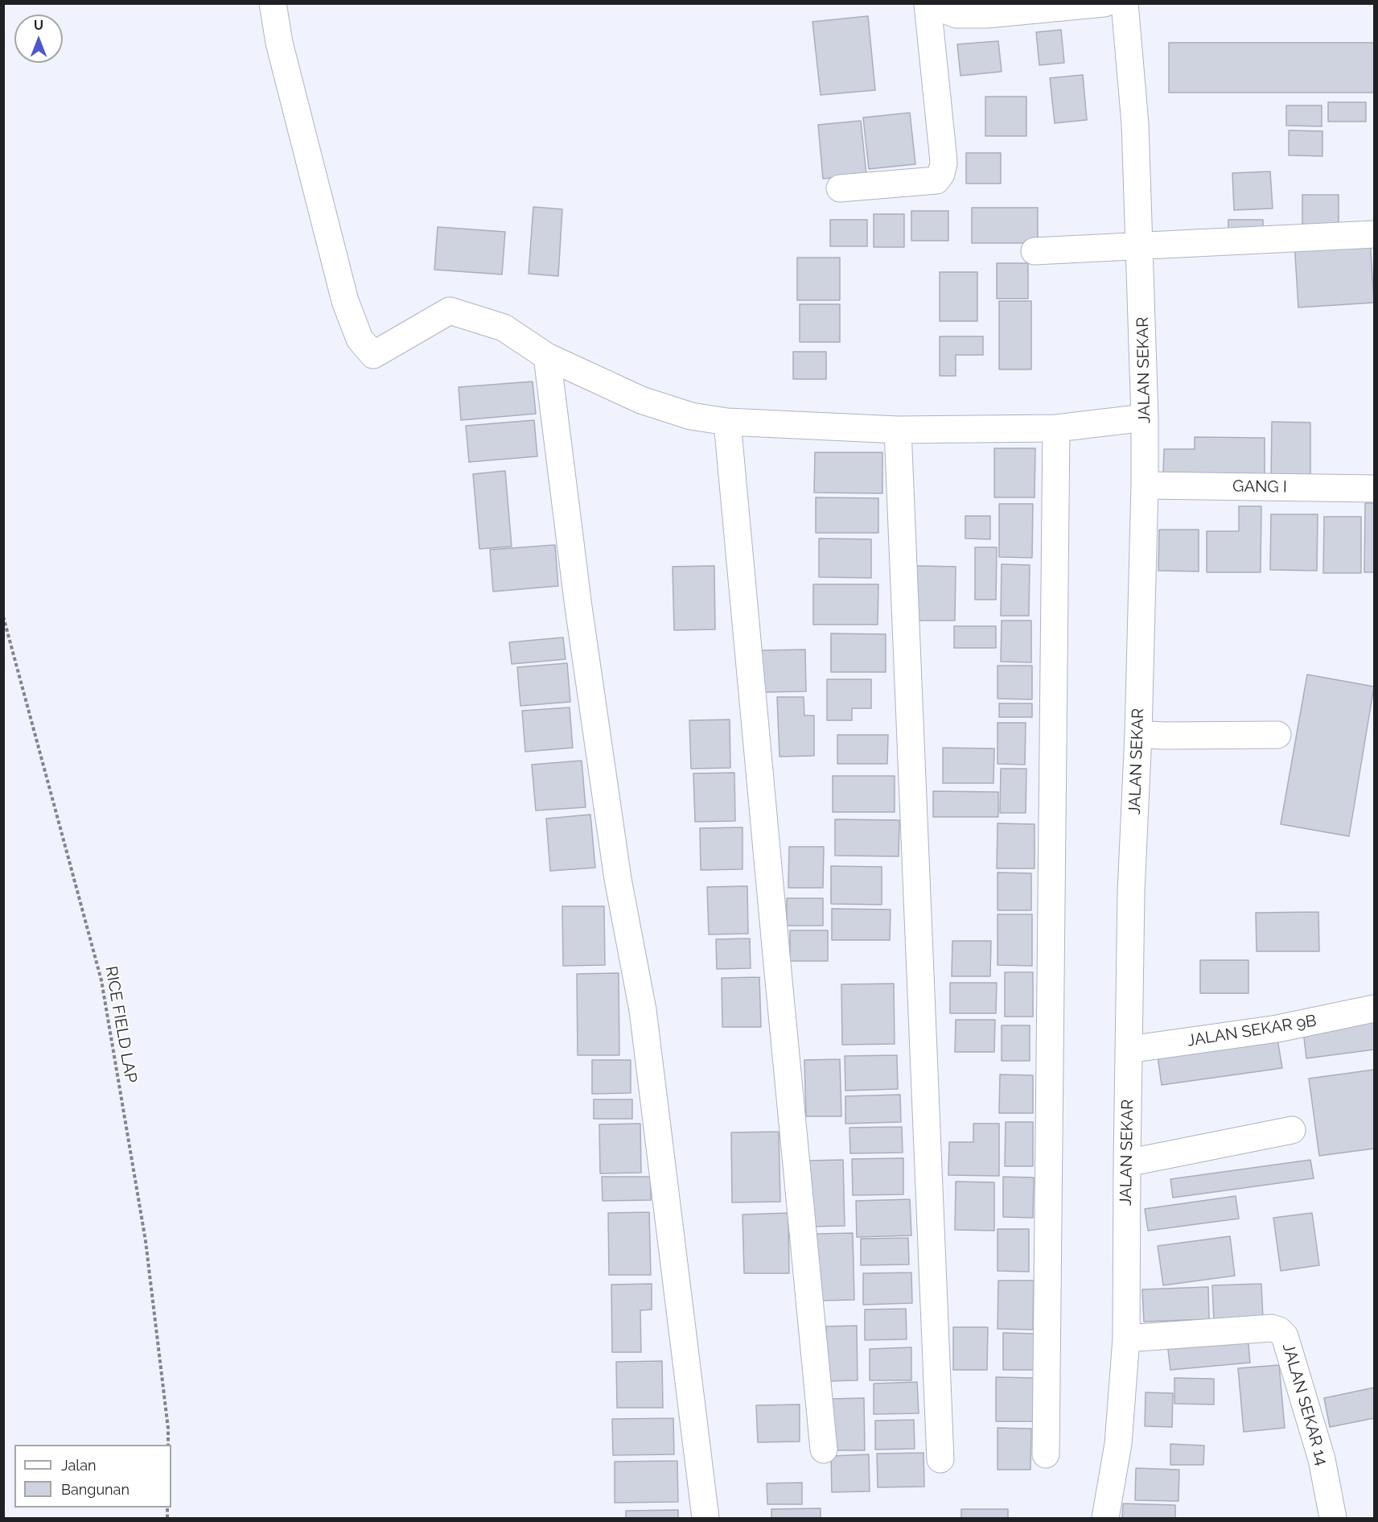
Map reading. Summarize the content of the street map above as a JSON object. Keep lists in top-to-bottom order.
{
  "streets": {
    "street": [
      "JALAN SEKAR",
      "GANG I",
      "JALAN SEKAR 9B",
      "JALAN SEKAR 14"
    ],
    "path": ["RICE FIELD LAP"]
  },
  "crossings": [
    ["JALAN SEKAR", "GANG I"],
    ["JALAN SEKAR", "JALAN SEKAR 9B"],
    ["JALAN SEKAR", "JALAN SEKAR 14"]
  ],
  "legend": ["Jalan", "Bangunan"],
  "north": "top"
}
